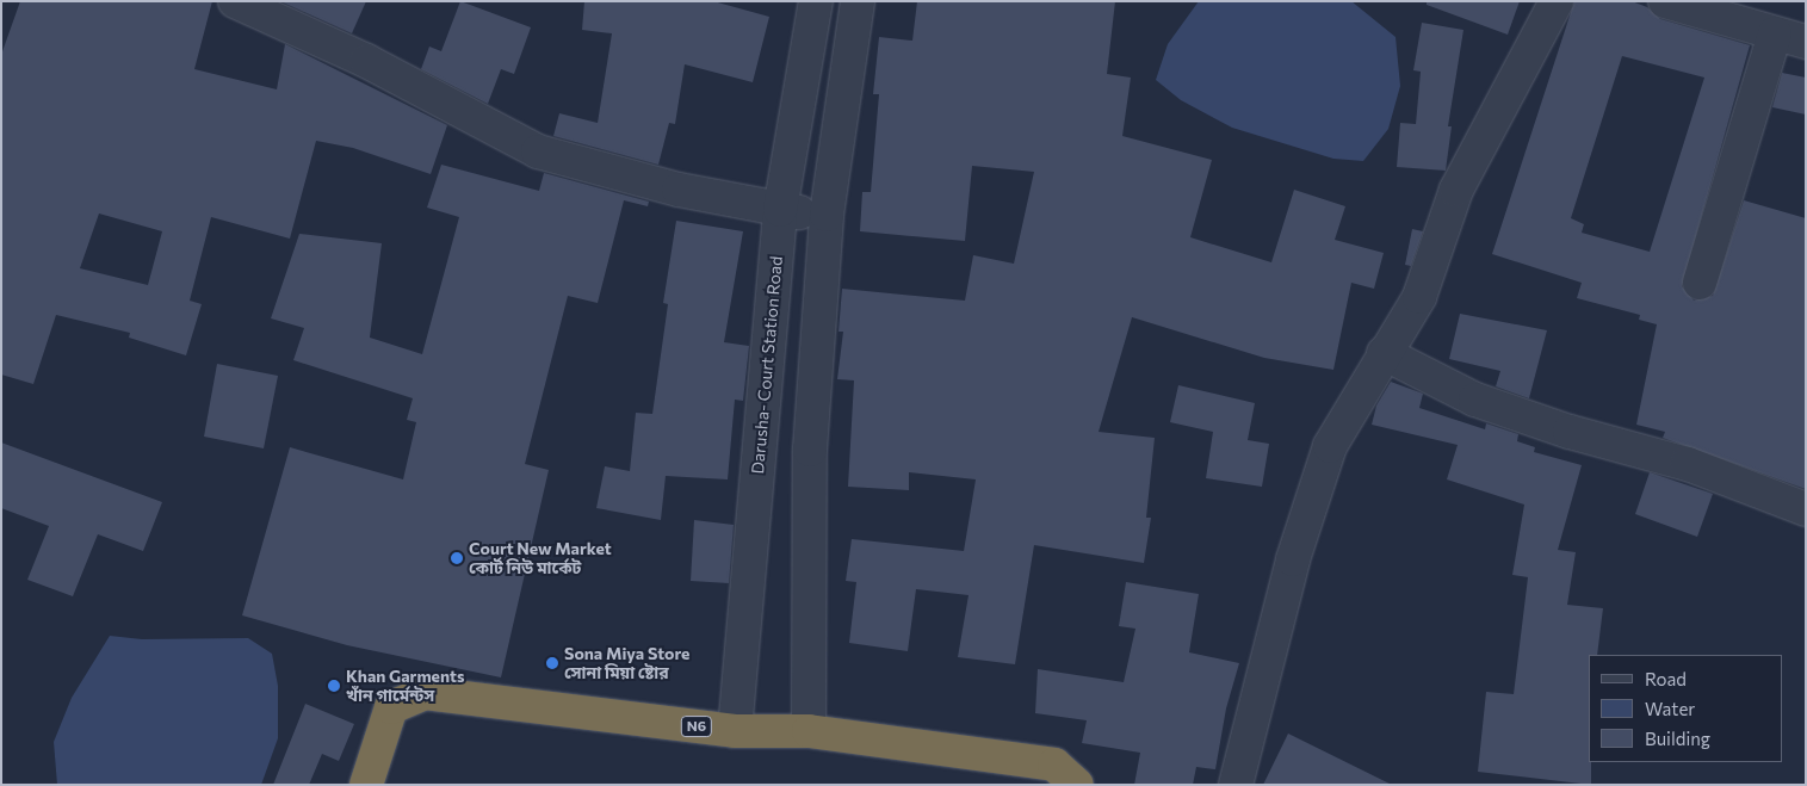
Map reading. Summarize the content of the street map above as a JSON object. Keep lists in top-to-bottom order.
{
  "streets": {
    "highway": ["N6"],
    "street": ["Darusha- Court Station Road"]
  },
  "crossings": [
    ["Darusha- Court Station Road", "N6"]
  ],
  "places": ["Court New Market কোর্ট নিউ মার্কেট", "Sona Miya Store সোনা মিয়া ষ্টোর", "Khan Garments খাঁন গার্মেন্টস"],
  "legend": ["Road", "Water", "Building"]
}
